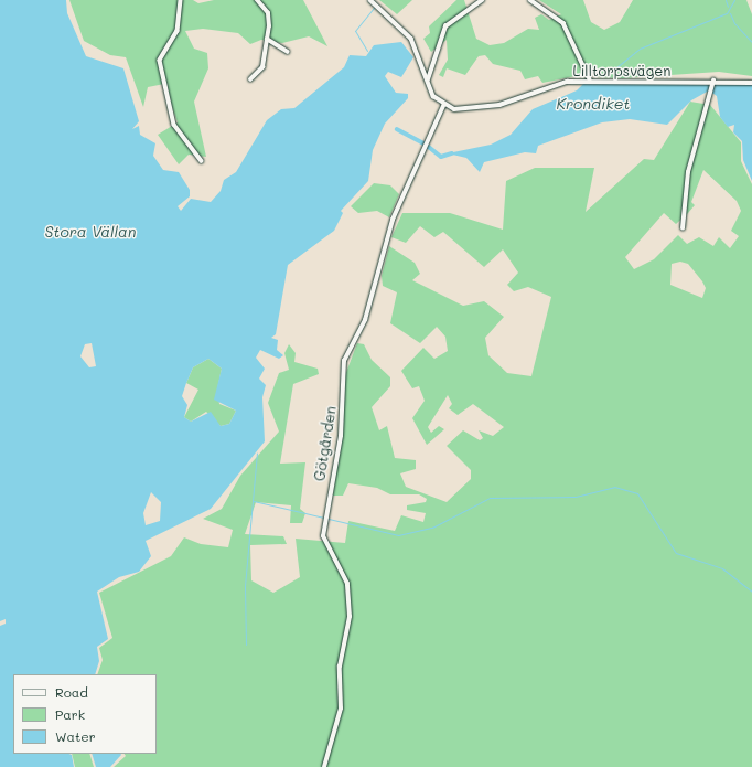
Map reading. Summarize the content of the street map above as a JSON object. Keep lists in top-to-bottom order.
{
  "streets": {
    "street": ["Lilltorpsvägen", "Götgården"]
  },
  "crossings": [
    ["Lilltorpsvägen", "Götgården"]
  ],
  "water": ["Krondiket", "Stora Vällan"],
  "legend": ["Road", "Park", "Water"]
}
